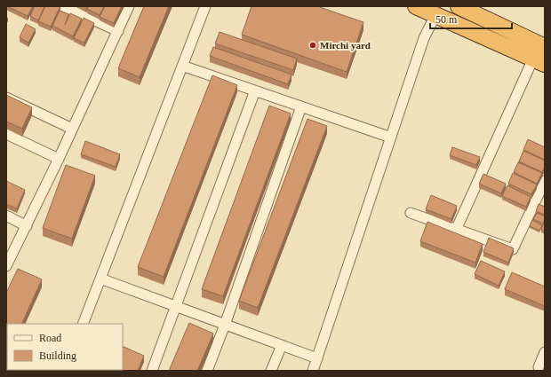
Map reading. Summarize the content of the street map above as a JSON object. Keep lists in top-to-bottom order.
{
  "places": ["Mirchi yard"],
  "legend": ["Road", "Building"],
  "scale_bar": "50 m"
}
